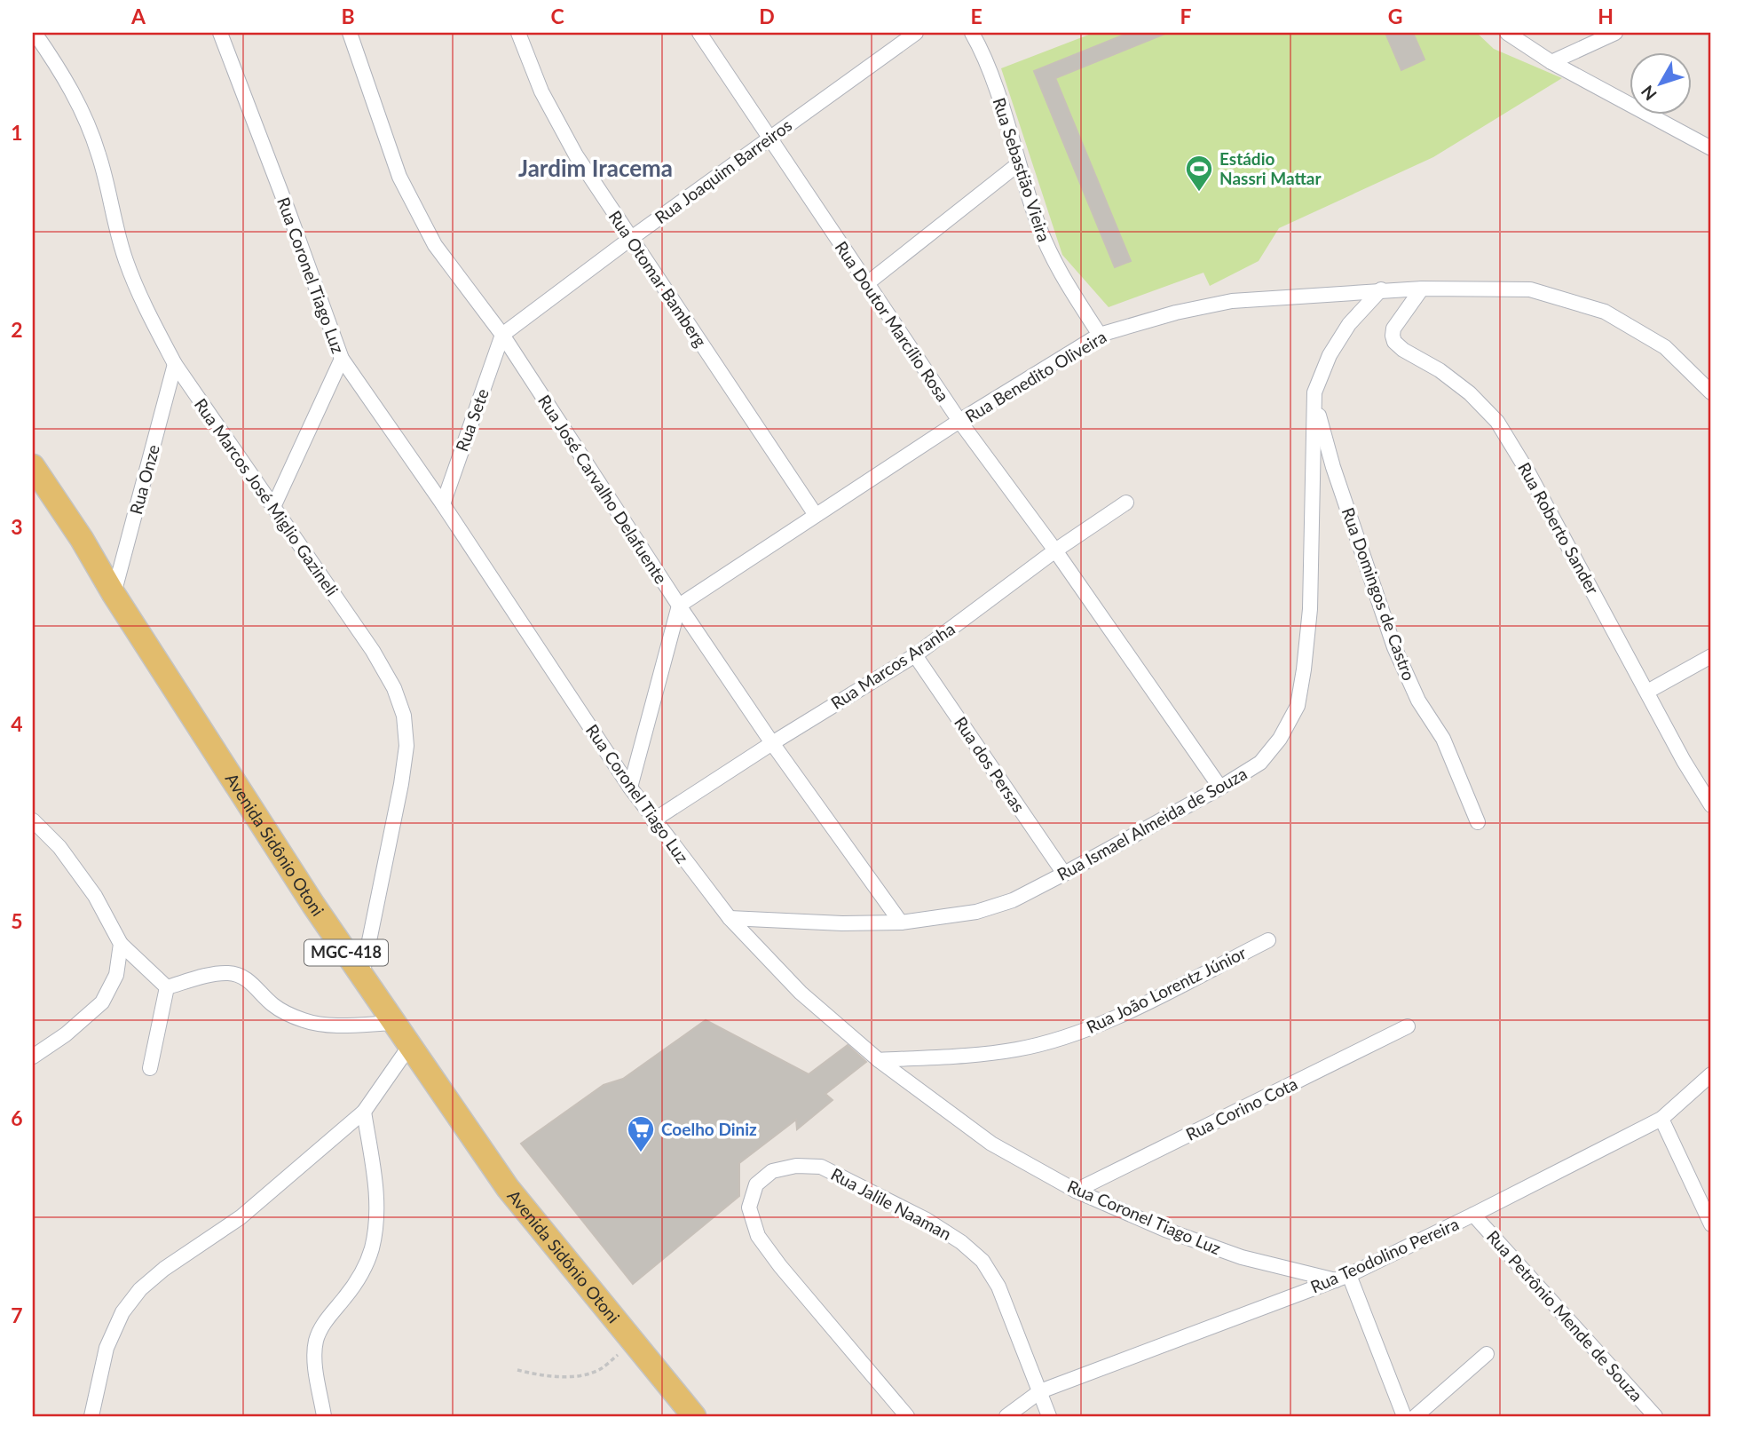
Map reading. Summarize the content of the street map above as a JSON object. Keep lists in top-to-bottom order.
{
  "streets": {
    "main road": ["Avenida Sidônio Otoni", "MGC-418"],
    "street": [
      "Rua Sebastião Vieira",
      "Rua Joaquim Barreiros",
      "Rua Coronel Tiago Luz",
      "Rua Otomar Bamberg",
      "Rua Doutor Marcílio Rosa",
      "Rua Benedito Oliveira",
      "Rua Sete",
      "Rua Onze",
      "Rua José Carvalho Delafuente",
      "Rua Marcos José Miglio Gazineli",
      "Rua Roberto Sander",
      "Rua Domingos de Castro",
      "Rua Marcos Aranha",
      "Rua dos Persas",
      "Rua Ismael Almeida de Souza",
      "Rua João Lorentz Júnior",
      "Rua Corino Cota",
      "Rua Jalile Naaman",
      "Rua Teodolino Pereira",
      "Rua Petrônio Mende de Souza"
    ]
  },
  "crossings": [
    ["Rua Sebastião Vieira", "Rua Benedito Oliveira"],
    ["Rua Joaquim Barreiros", "Rua Otomar Bamberg"],
    ["Rua Joaquim Barreiros", "Rua Doutor Marcílio Rosa"],
    ["Rua Joaquim Barreiros", "Rua Sete"],
    ["Rua Joaquim Barreiros", "Rua José Carvalho Delafuente"],
    ["Rua Coronel Tiago Luz", "Rua Sete"],
    ["Rua Coronel Tiago Luz", "Rua Marcos Aranha"],
    ["Rua Coronel Tiago Luz", "Rua Ismael Almeida de Souza"],
    ["Rua Coronel Tiago Luz", "Rua João Lorentz Júnior"],
    ["Rua Coronel Tiago Luz", "Rua Corino Cota"],
    ["Rua Coronel Tiago Luz", "Rua Teodolino Pereira"],
    ["Rua Otomar Bamberg", "Rua Benedito Oliveira"],
    ["Rua Doutor Marcílio Rosa", "Rua Benedito Oliveira"],
    ["Rua Doutor Marcílio Rosa", "Rua Marcos Aranha"],
    ["Rua Doutor Marcílio Rosa", "Rua Ismael Almeida de Souza"],
    ["Rua Benedito Oliveira", "Rua José Carvalho Delafuente"],
    ["Rua Benedito Oliveira", "Rua Roberto Sander"],
    ["Rua Benedito Oliveira", "Rua Ismael Almeida de Souza"],
    ["Rua Sete", "Rua José Carvalho Delafuente"],
    ["Rua Onze", "Rua Marcos José Miglio Gazineli"],
    ["Rua Onze", "Avenida Sidônio Otoni"],
    ["Rua José Carvalho Delafuente", "Rua Marcos Aranha"],
    ["Rua José Carvalho Delafuente", "Rua Ismael Almeida de Souza"],
    ["Rua Marcos José Miglio Gazineli", "Avenida Sidônio Otoni"],
    ["Rua Domingos de Castro", "Rua Ismael Almeida de Souza"],
    ["Rua Marcos Aranha", "Rua dos Persas"],
    ["Rua dos Persas", "Rua Ismael Almeida de Souza"],
    ["Rua Jalile Naaman", "Rua Teodolino Pereira"],
    ["Rua Teodolino Pereira", "Rua Petrônio Mende de Souza"]
  ],
  "districts": ["Jardim Iracema"],
  "places": {
    "sports": ["Estádio Nassri Mattar"],
    "supermarket": ["Coelho Diniz"]
  },
  "north": "bottom left",
  "grid": {
    "columns": [
      "A",
      "B",
      "C",
      "D",
      "E",
      "F",
      "G",
      "H"
    ],
    "rows": [
      "1",
      "2",
      "3",
      "4",
      "5",
      "6",
      "7"
    ]
  }
}
